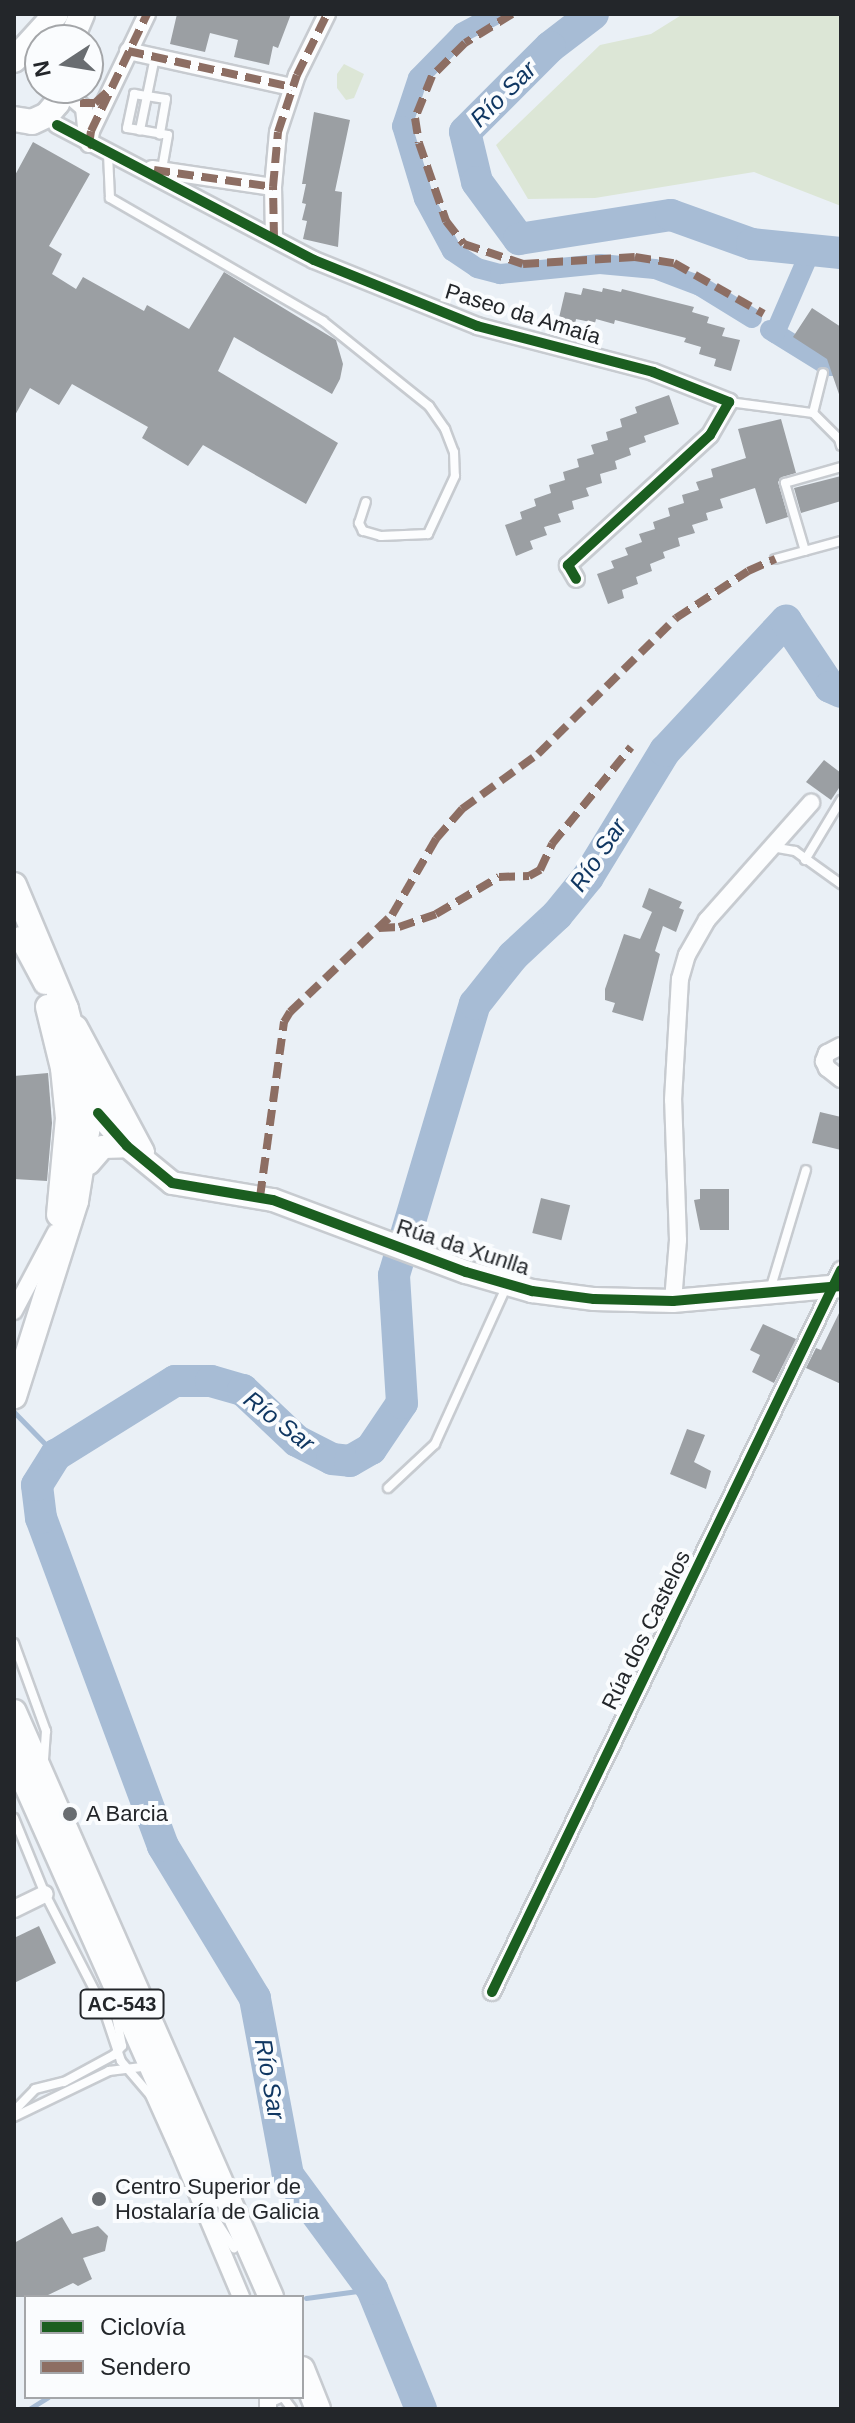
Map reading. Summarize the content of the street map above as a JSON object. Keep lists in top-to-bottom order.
{
  "streets": {
    "main road": ["AC-543"],
    "street": ["Paseo da Amaía", "Rúa da Xunlla", "Rúa dos Castelos"]
  },
  "crossings": [
    ["Rúa da Xunlla", "Rúa dos Castelos"]
  ],
  "water": ["Río Sar"],
  "places": ["A Barcia", "Centro Superior de Hostalaría de Galicia"],
  "legend": ["Ciclovía", "Sendero"],
  "north": "left"
}
